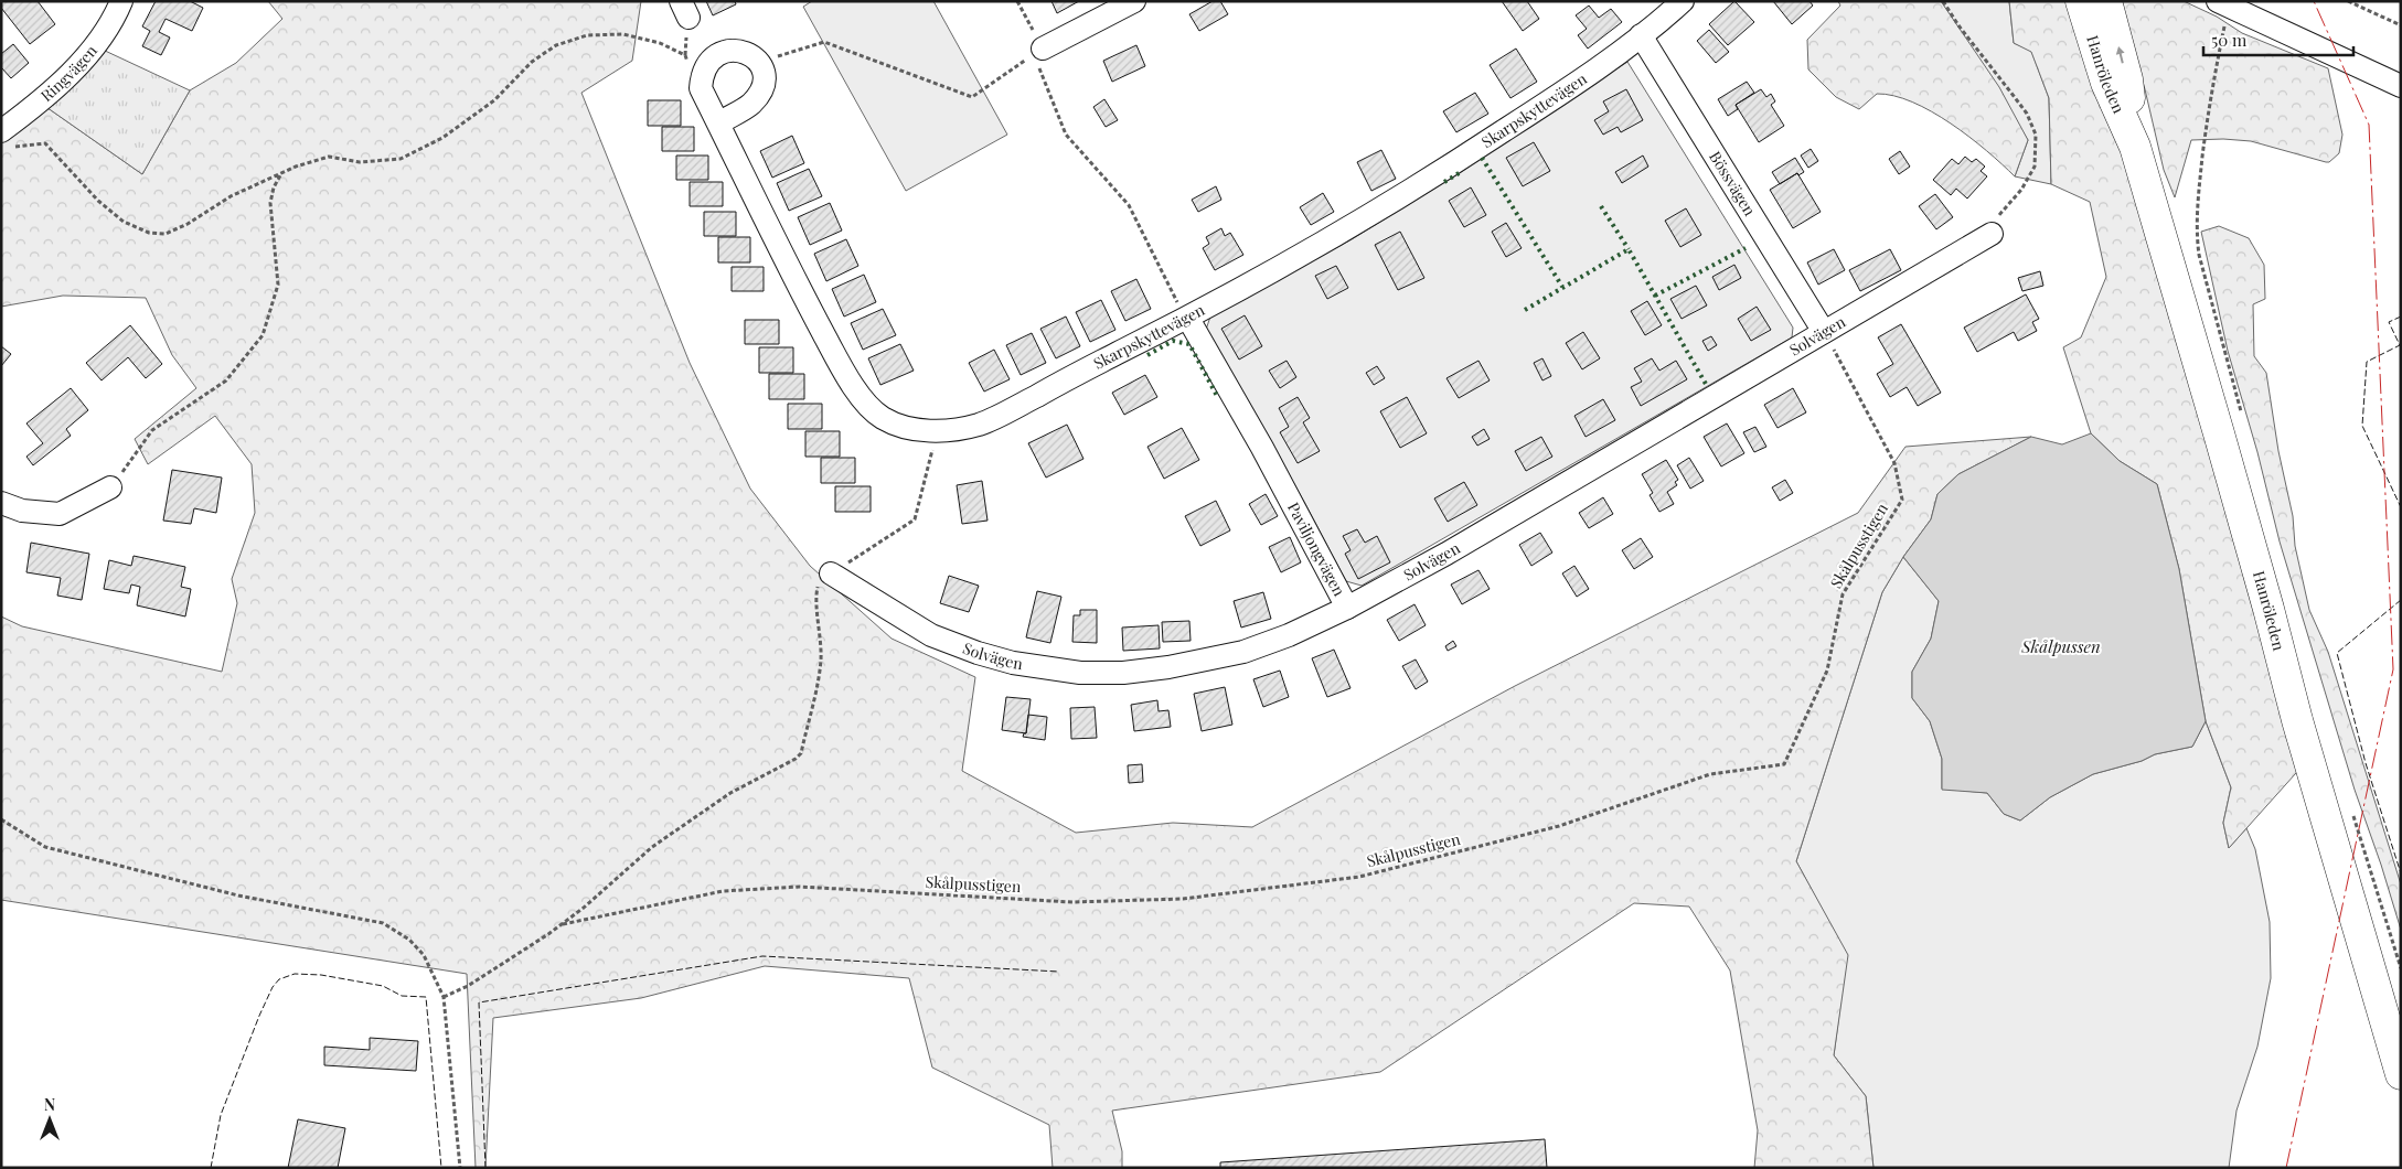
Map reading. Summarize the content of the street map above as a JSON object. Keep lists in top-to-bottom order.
{
  "streets": {
    "highway": ["Hanröleden"],
    "street": [
      "Ringvägen",
      "Skarpskyttevägen",
      "Bössvägen",
      "Solvägen",
      "Paviljongvägen"
    ],
    "path": ["Skålpusstigen"]
  },
  "crossings": [
    ["Skarpskyttevägen", "Bössvägen"],
    ["Skarpskyttevägen", "Paviljongvägen"],
    ["Bössvägen", "Solvägen"],
    ["Bössvägen", "Skålpusstigen"],
    ["Solvägen", "Skålpusstigen"],
    ["Solvägen", "Paviljongvägen"]
  ],
  "water": ["Skålpussen"],
  "scale_bar": "50 m",
  "north": "top"
}
